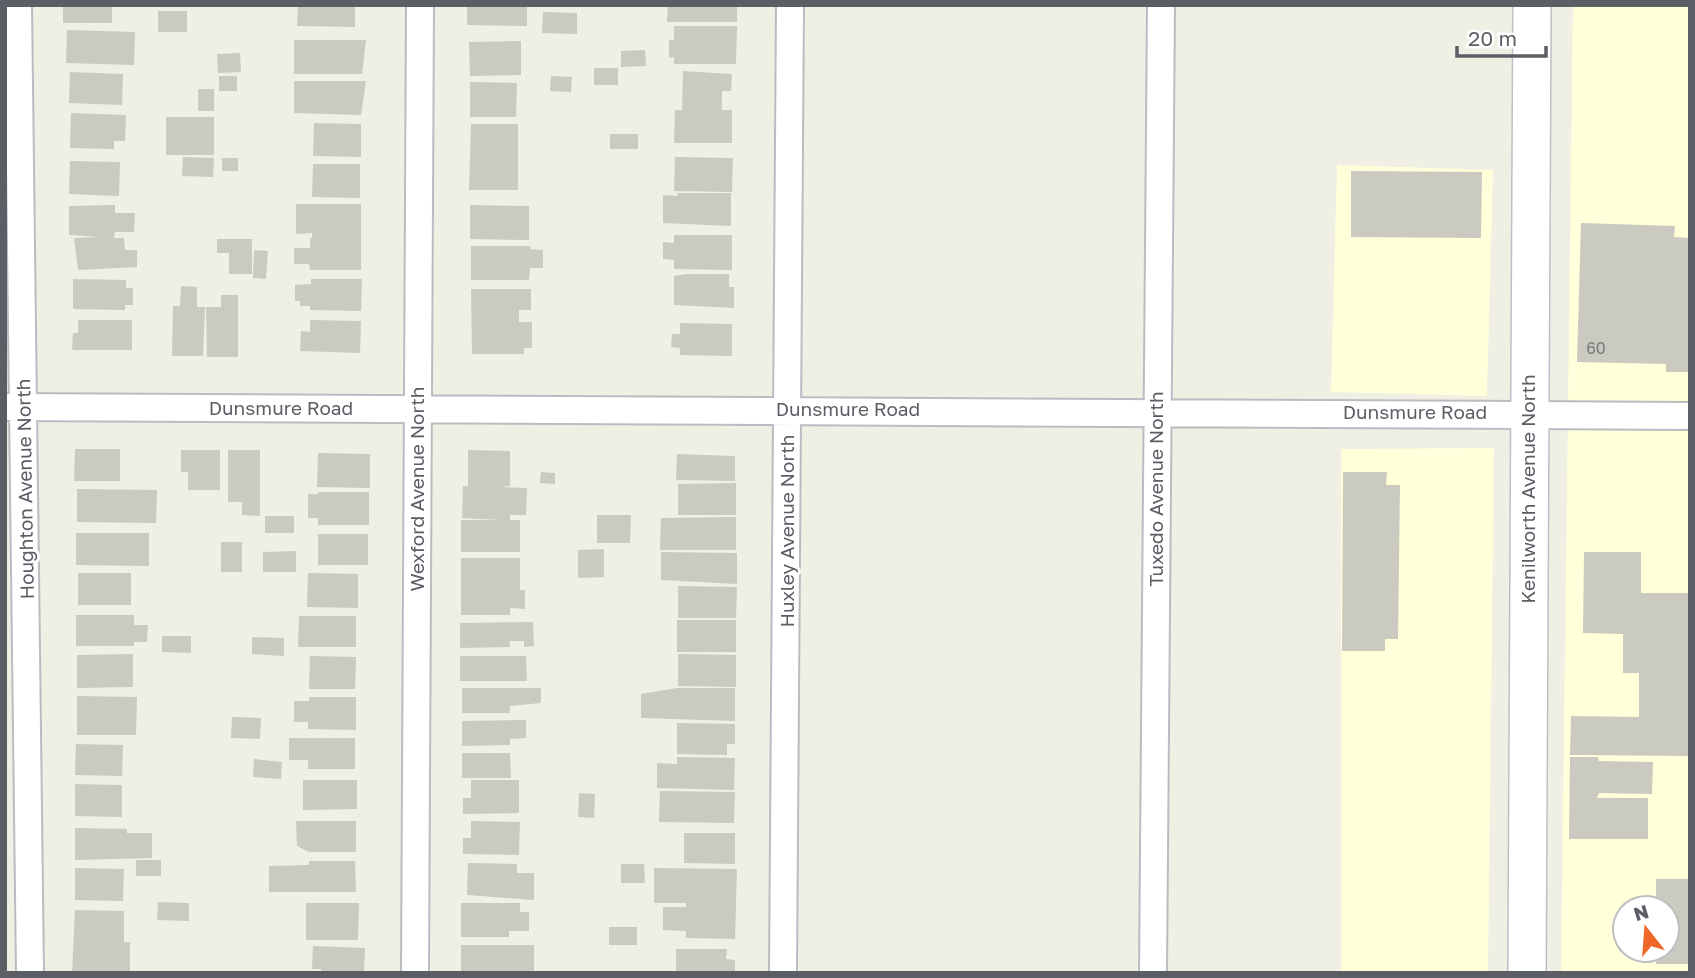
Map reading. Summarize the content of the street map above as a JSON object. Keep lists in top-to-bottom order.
{
  "streets": {
    "main road": ["Kenilworth Avenue North"],
    "street": [
      "Dunsmure Road",
      "Houghton Avenue North",
      "Wexford Avenue North",
      "Tuxedo Avenue North",
      "Huxley Avenue North"
    ]
  },
  "crossings": [
    ["Dunsmure Road", "Houghton Avenue North"],
    ["Dunsmure Road", "Wexford Avenue North"],
    ["Dunsmure Road", "Tuxedo Avenue North"],
    ["Dunsmure Road", "Kenilworth Avenue North"],
    ["Dunsmure Road", "Huxley Avenue North"]
  ],
  "house_numbers": ["60"],
  "scale_bar": "20 m",
  "north": "top"
}
